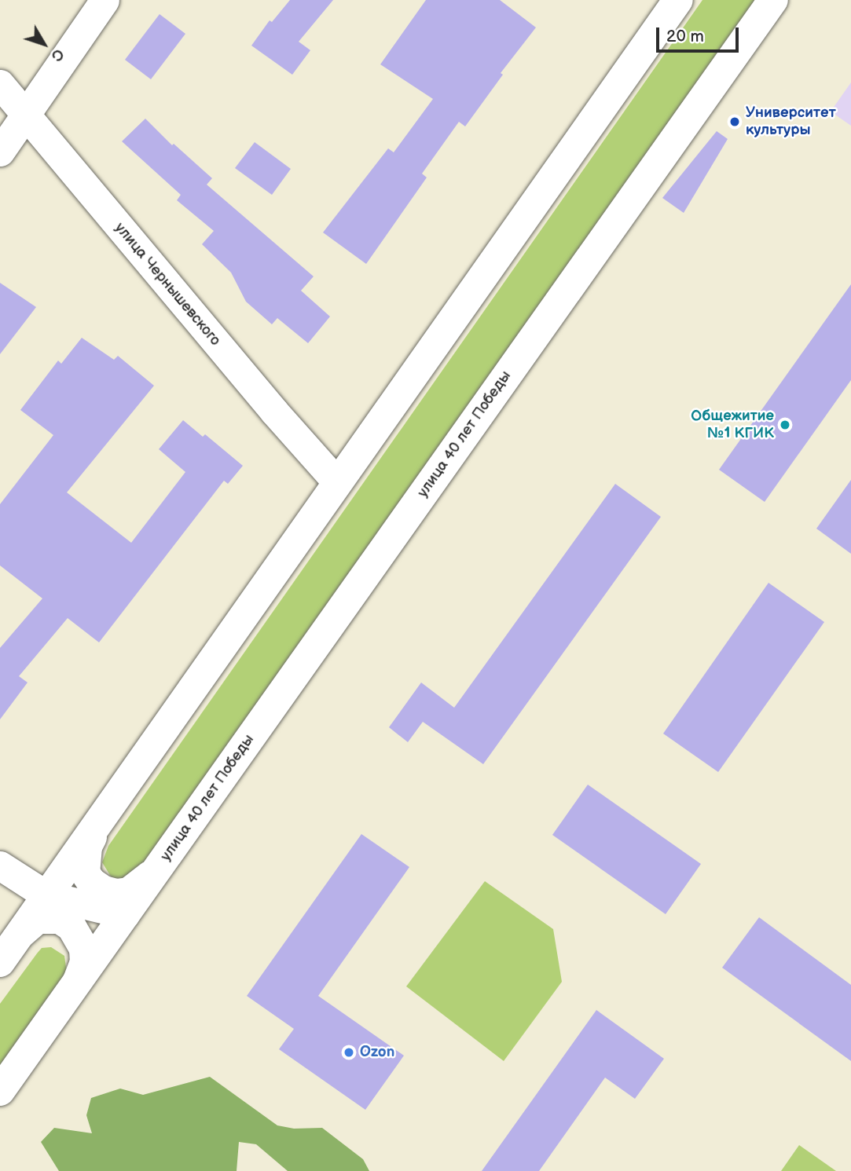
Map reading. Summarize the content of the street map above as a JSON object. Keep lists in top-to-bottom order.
{
  "streets": {
    "main road": ["улица 40 лет Победы"],
    "street": ["улица Чернышевского"]
  },
  "crossings": [
    ["улица Чернышевского", "улица 40 лет Победы"]
  ],
  "places": ["Университет культуры", "Общежитие №1 КГИК", "Ozon"],
  "scale_bar": "20 m",
  "north": "bottom right"
}
